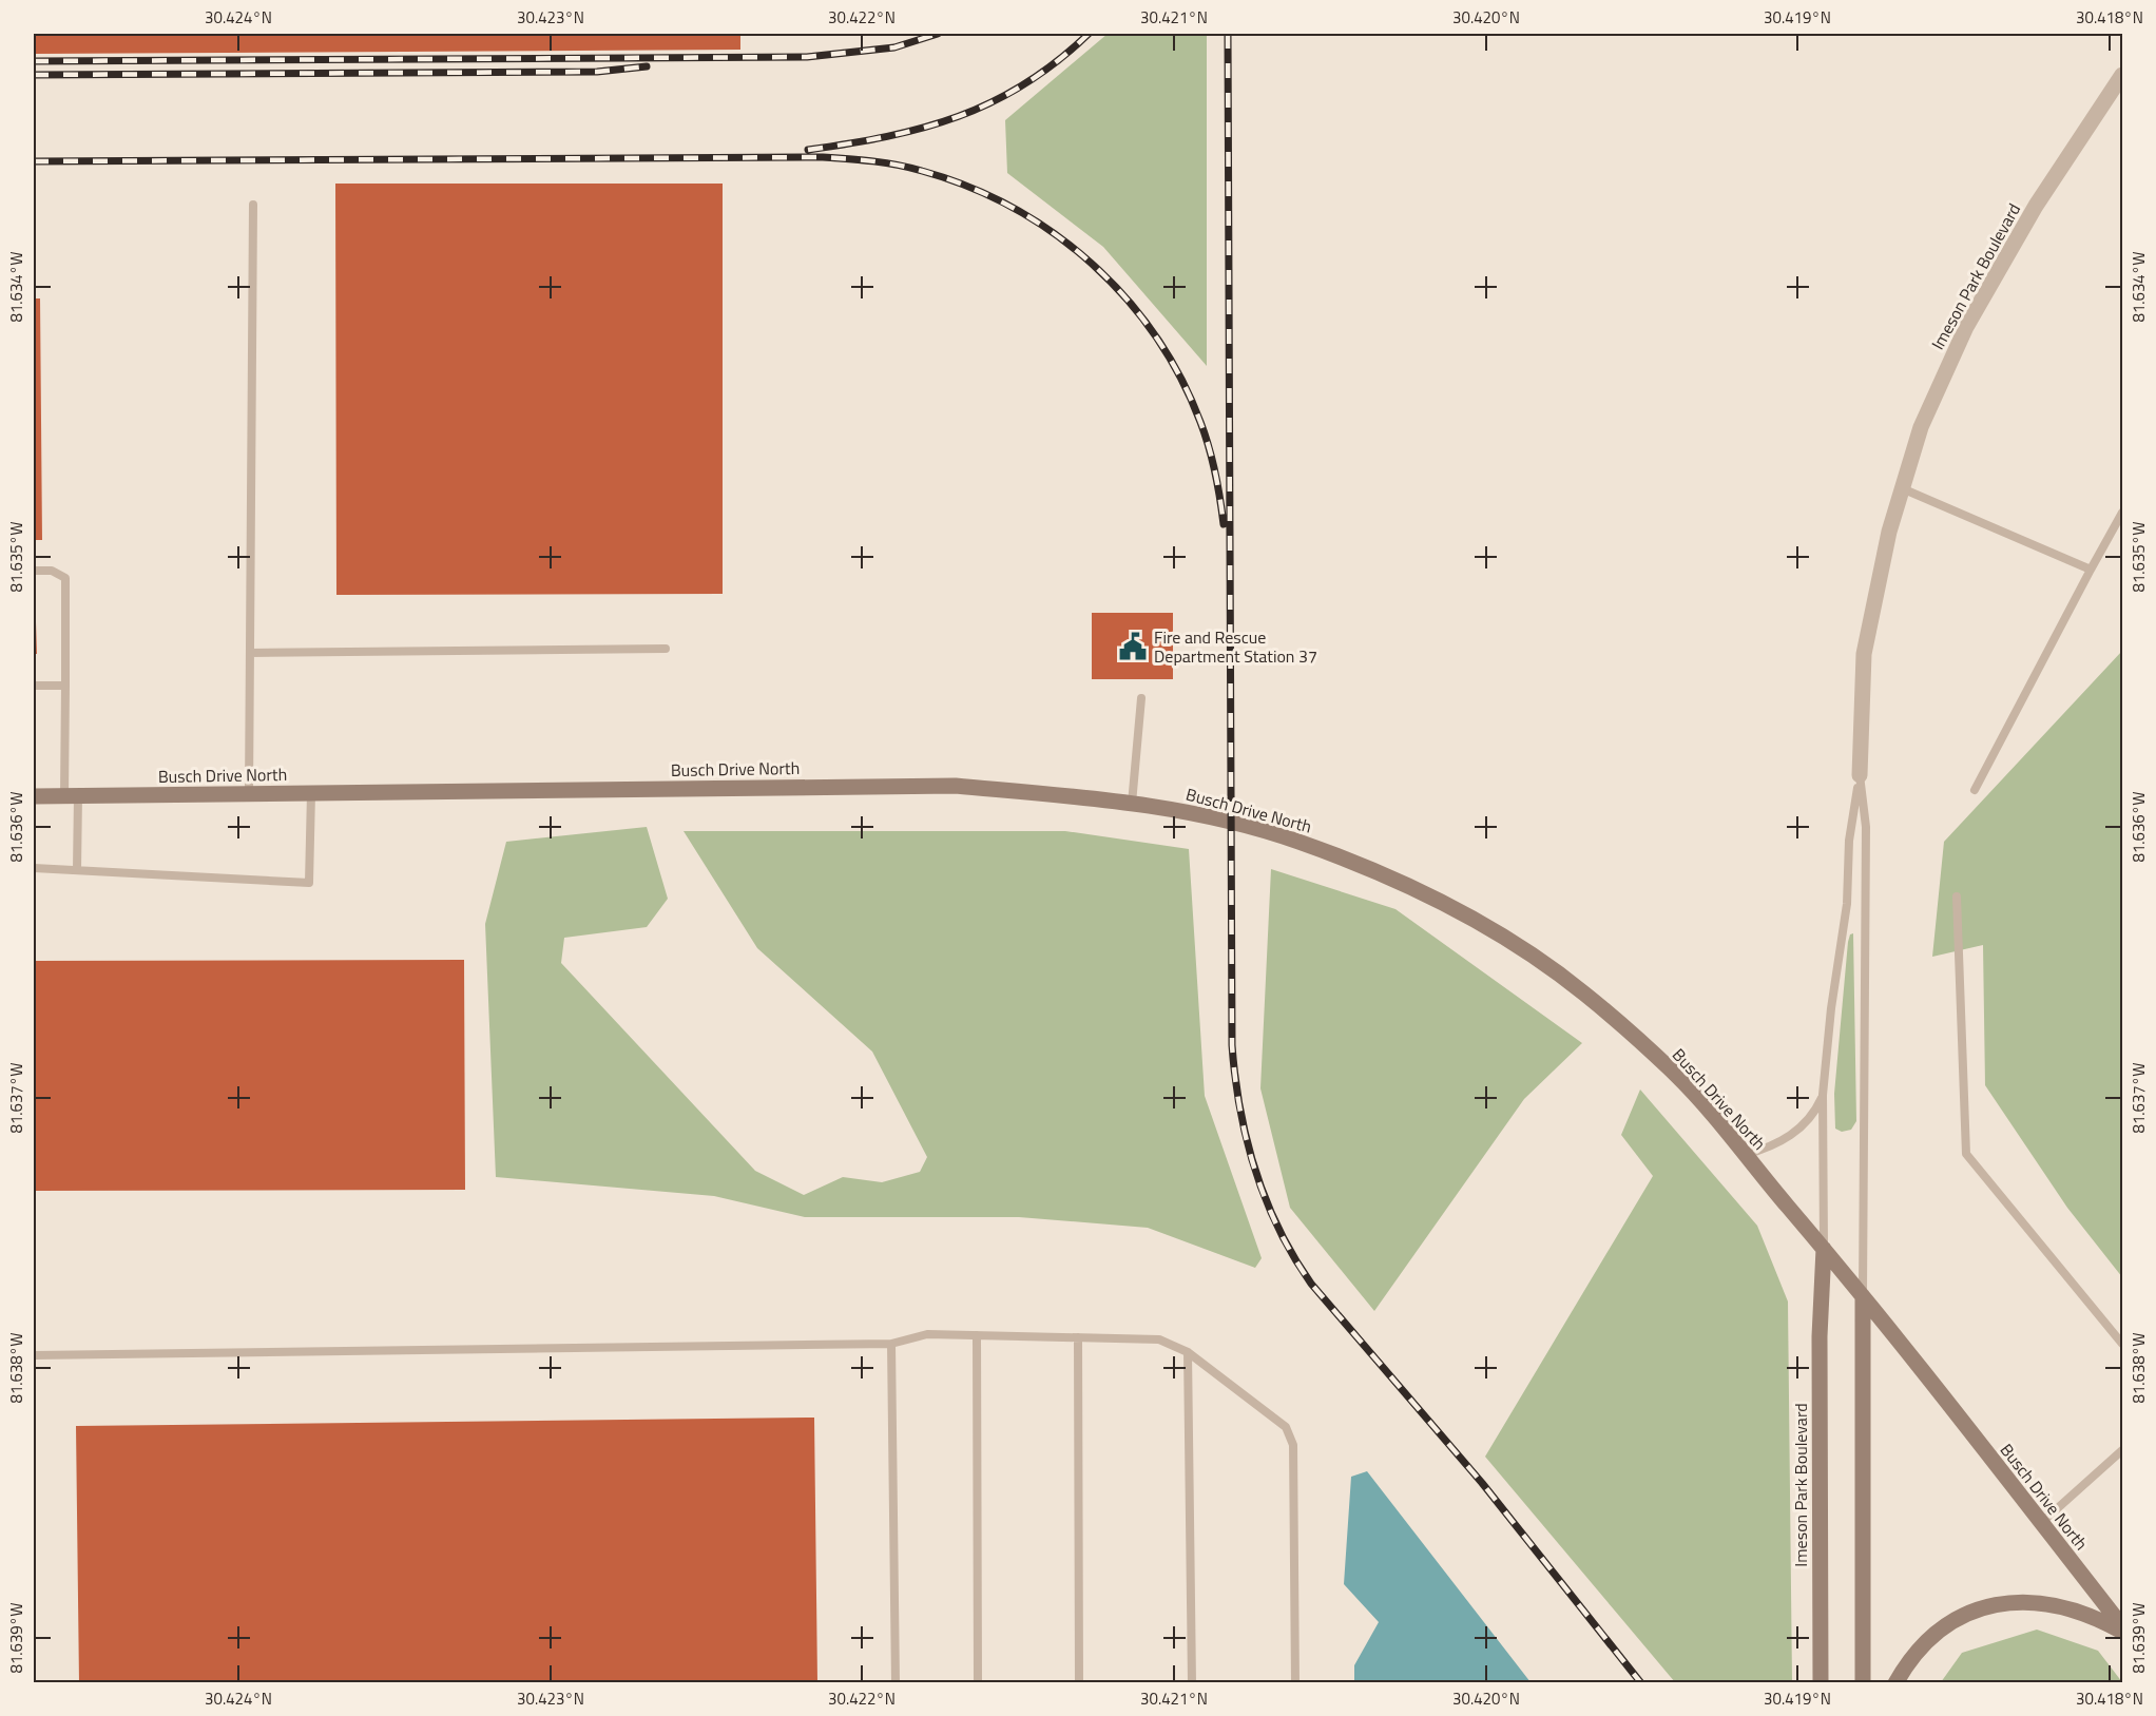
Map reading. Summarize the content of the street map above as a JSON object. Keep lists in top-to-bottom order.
{
  "streets": {
    "street": ["Imeson Park Boulevard", "Busch Drive North"]
  },
  "crossings": [
    ["Imeson Park Boulevard", "Busch Drive North"]
  ],
  "places": {
    "public building": ["Fire and Rescue Department Station 37"]
  },
  "coordinates": [
    "30.424°N",
    "30.423°N",
    "30.422°N",
    "30.421°N",
    "30.420°N",
    "30.419°N",
    "30.418°N",
    "81.634°W",
    "81.635°W",
    "81.636°W",
    "81.637°W",
    "81.638°W",
    "81.639°W"
  ]
}
